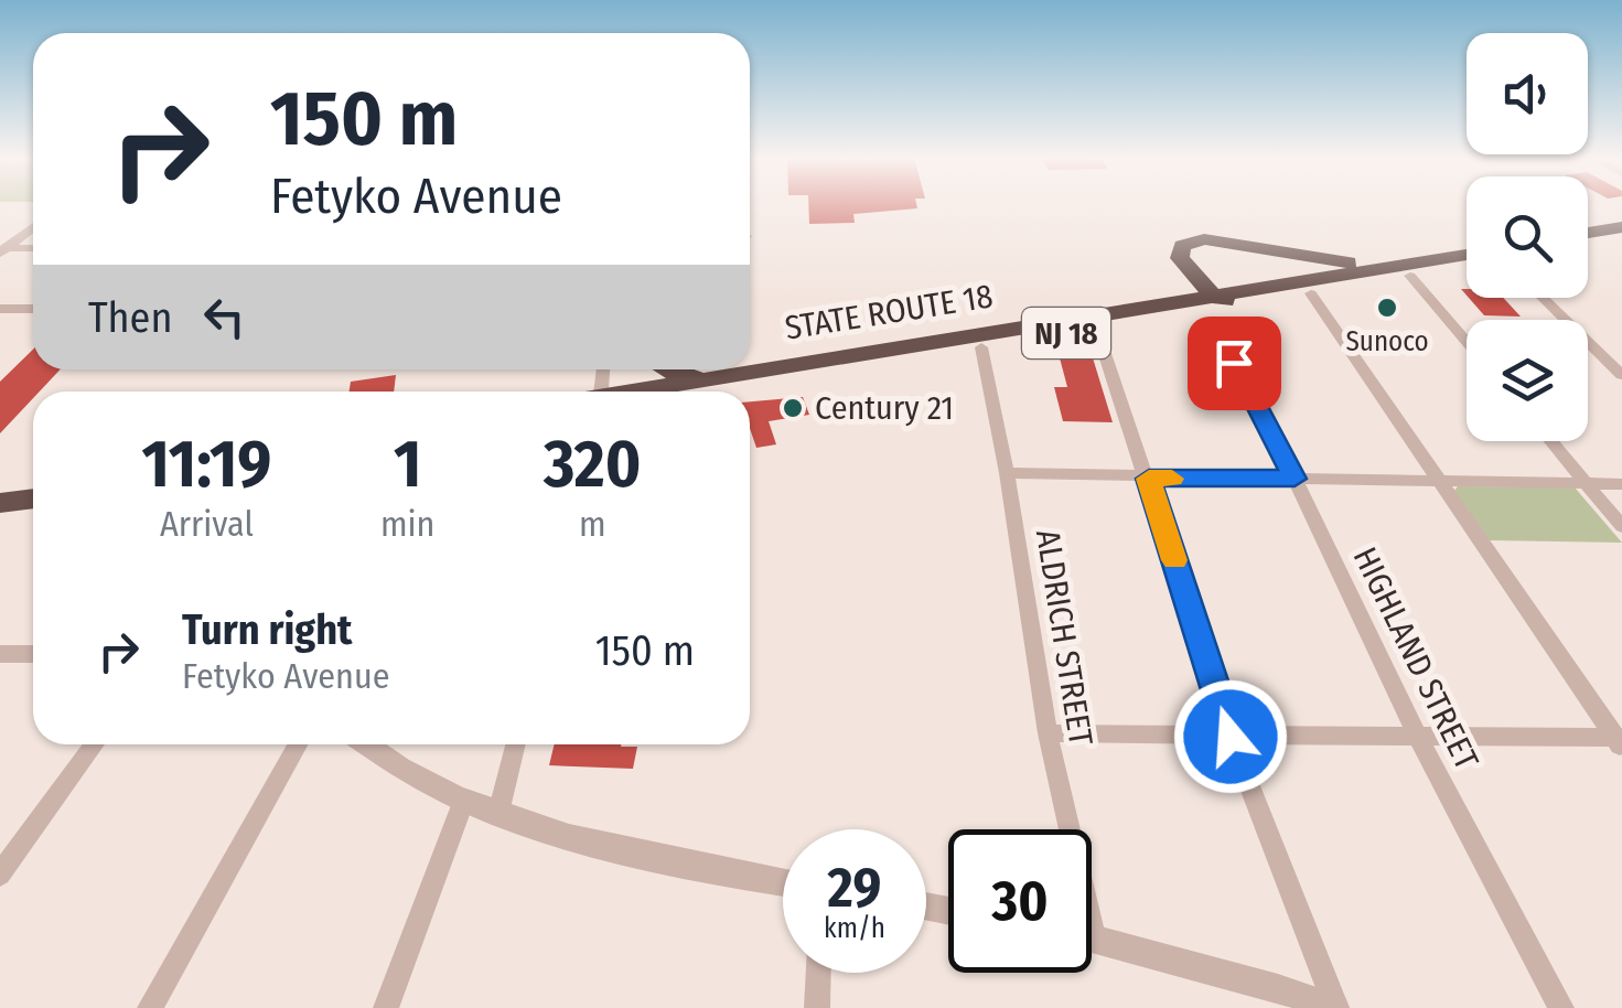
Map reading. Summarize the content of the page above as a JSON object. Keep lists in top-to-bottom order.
{
  "streets": {
    "highway": ["STATE ROUTE 18", "NJ 18"],
    "street": ["ALDRICH STREET", "HIGHLAND STREET"]
  },
  "crossings": [
    ["STATE ROUTE 18", "ALDRICH STREET"]
  ],
  "places": ["Sunoco", "Century 21"],
  "page": {
    "turn": ["150 m", "Fetyko Avenue"],
    "then": "Then",
    "eta": [
      "11:19",
      "Arrival",
      "1",
      "min",
      "320",
      "m"
    ],
    "list": [
      {
        "name": "Turn right",
        "note": "Fetyko Avenue",
        "value": "150 m"
      }
    ],
    "speed": "29 km/h",
    "limit": "30"
  }
}
